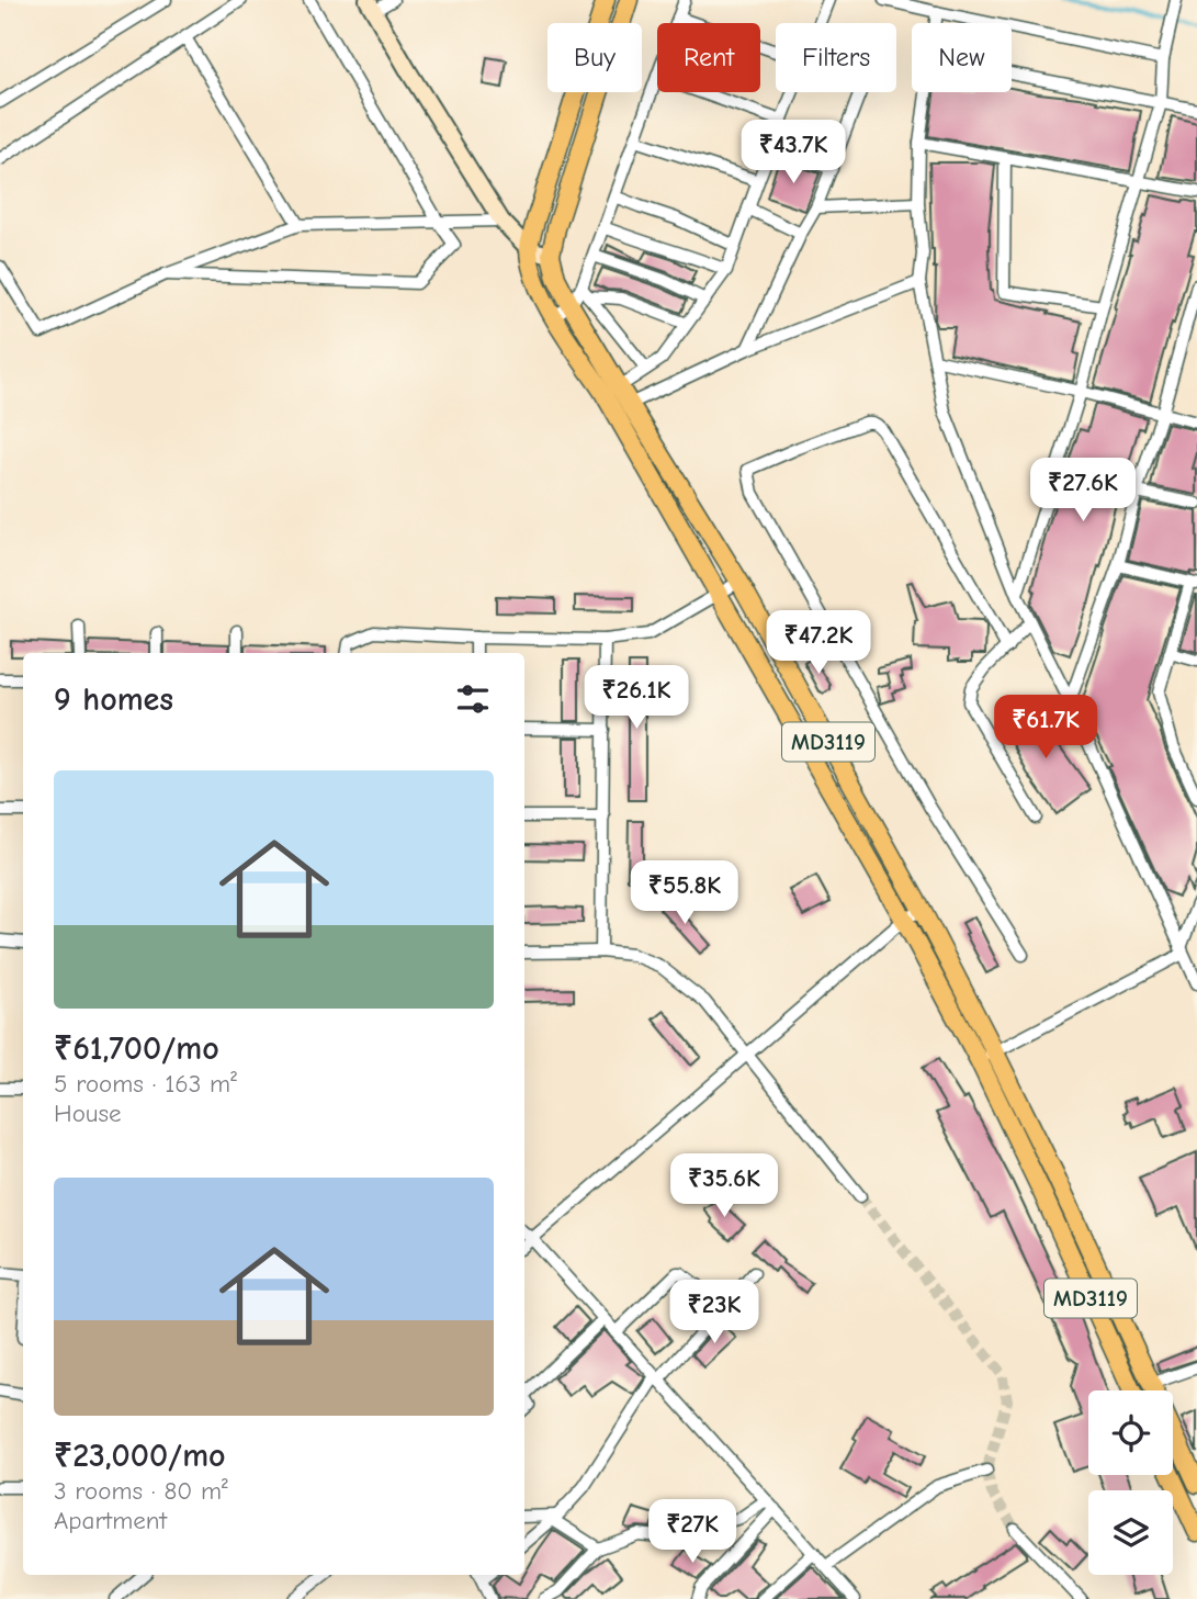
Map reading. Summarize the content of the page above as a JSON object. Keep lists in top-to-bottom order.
{
  "streets": {
    "main road": ["MD3119"]
  },
  "page": {
    "chip": [
      "Buy",
      "Rent",
      "Filters",
      "New"
    ],
    "price": [
      "₹43.7K",
      "₹27.6K",
      "₹47.2K",
      "₹26.1K",
      "₹61.7K",
      "₹55.8K",
      "₹35.6K",
      "₹23K",
      "₹27K"
    ],
    "heading": "9 homes",
    "list": [
      {
        "name": "₹61,700/mo",
        "note": "5 rooms · 163 m² · House"
      },
      {
        "name": "₹23,000/mo",
        "note": "3 rooms · 80 m² · Apartment"
      }
    ]
  }
}
